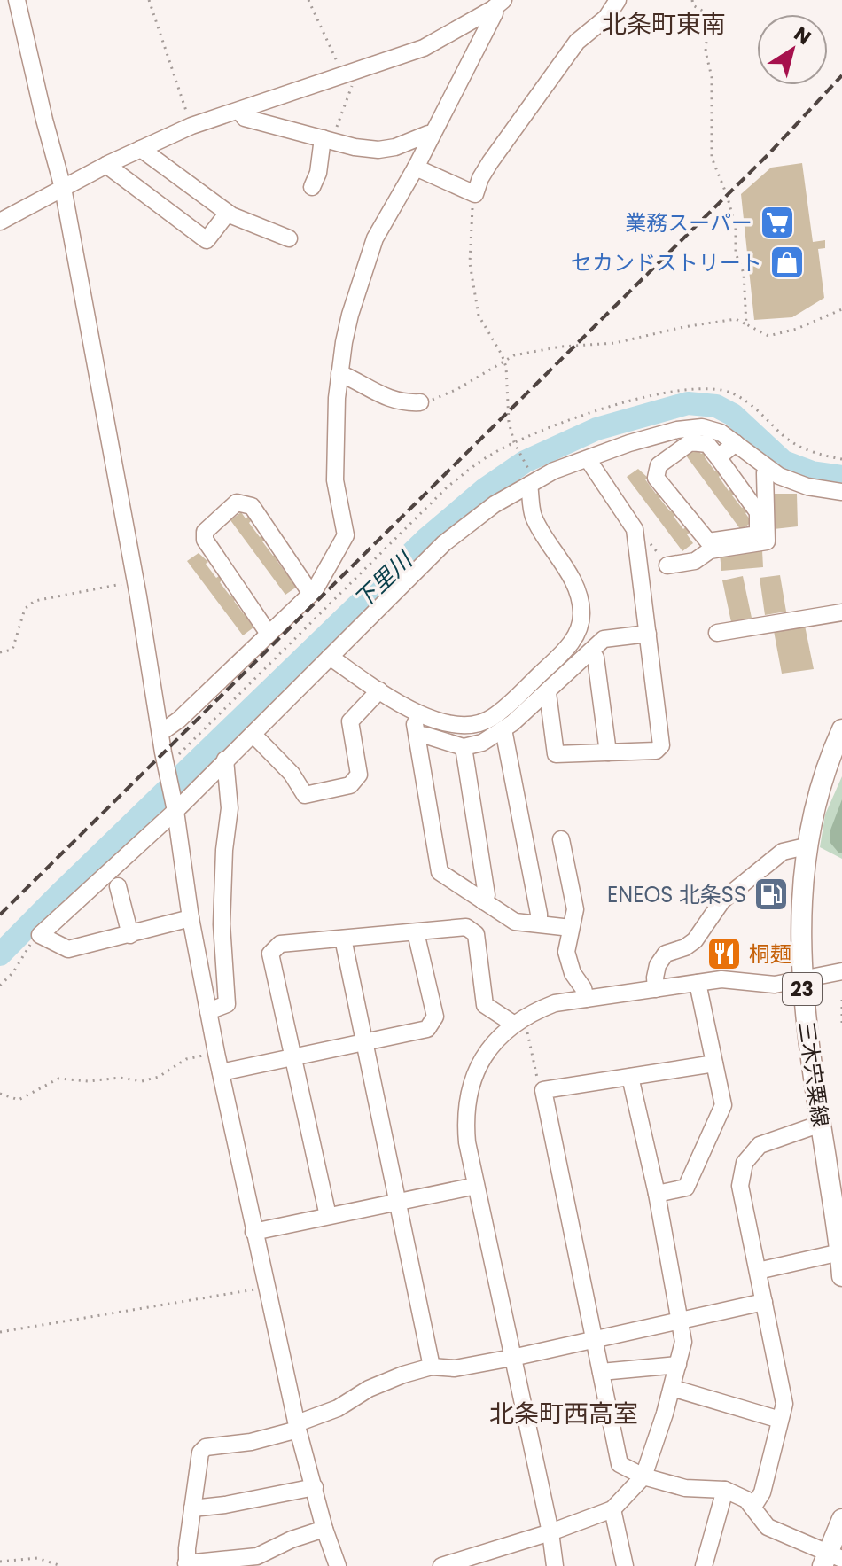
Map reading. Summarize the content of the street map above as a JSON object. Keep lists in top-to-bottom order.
{
  "streets": {
    "main road": ["23", "三木宍粟線"]
  },
  "crossings": [
    ["23", "三木宍粟線"]
  ],
  "districts": ["北条町東南", "北条町西高室"],
  "water": ["下里川"],
  "places": {
    "supermarket": ["業務スーパー"],
    "shop": ["セカンドストリート"],
    "fuel station": ["ENEOS 北条SS"],
    "restaurant": ["桐麺"]
  },
  "north": "top right"
}
